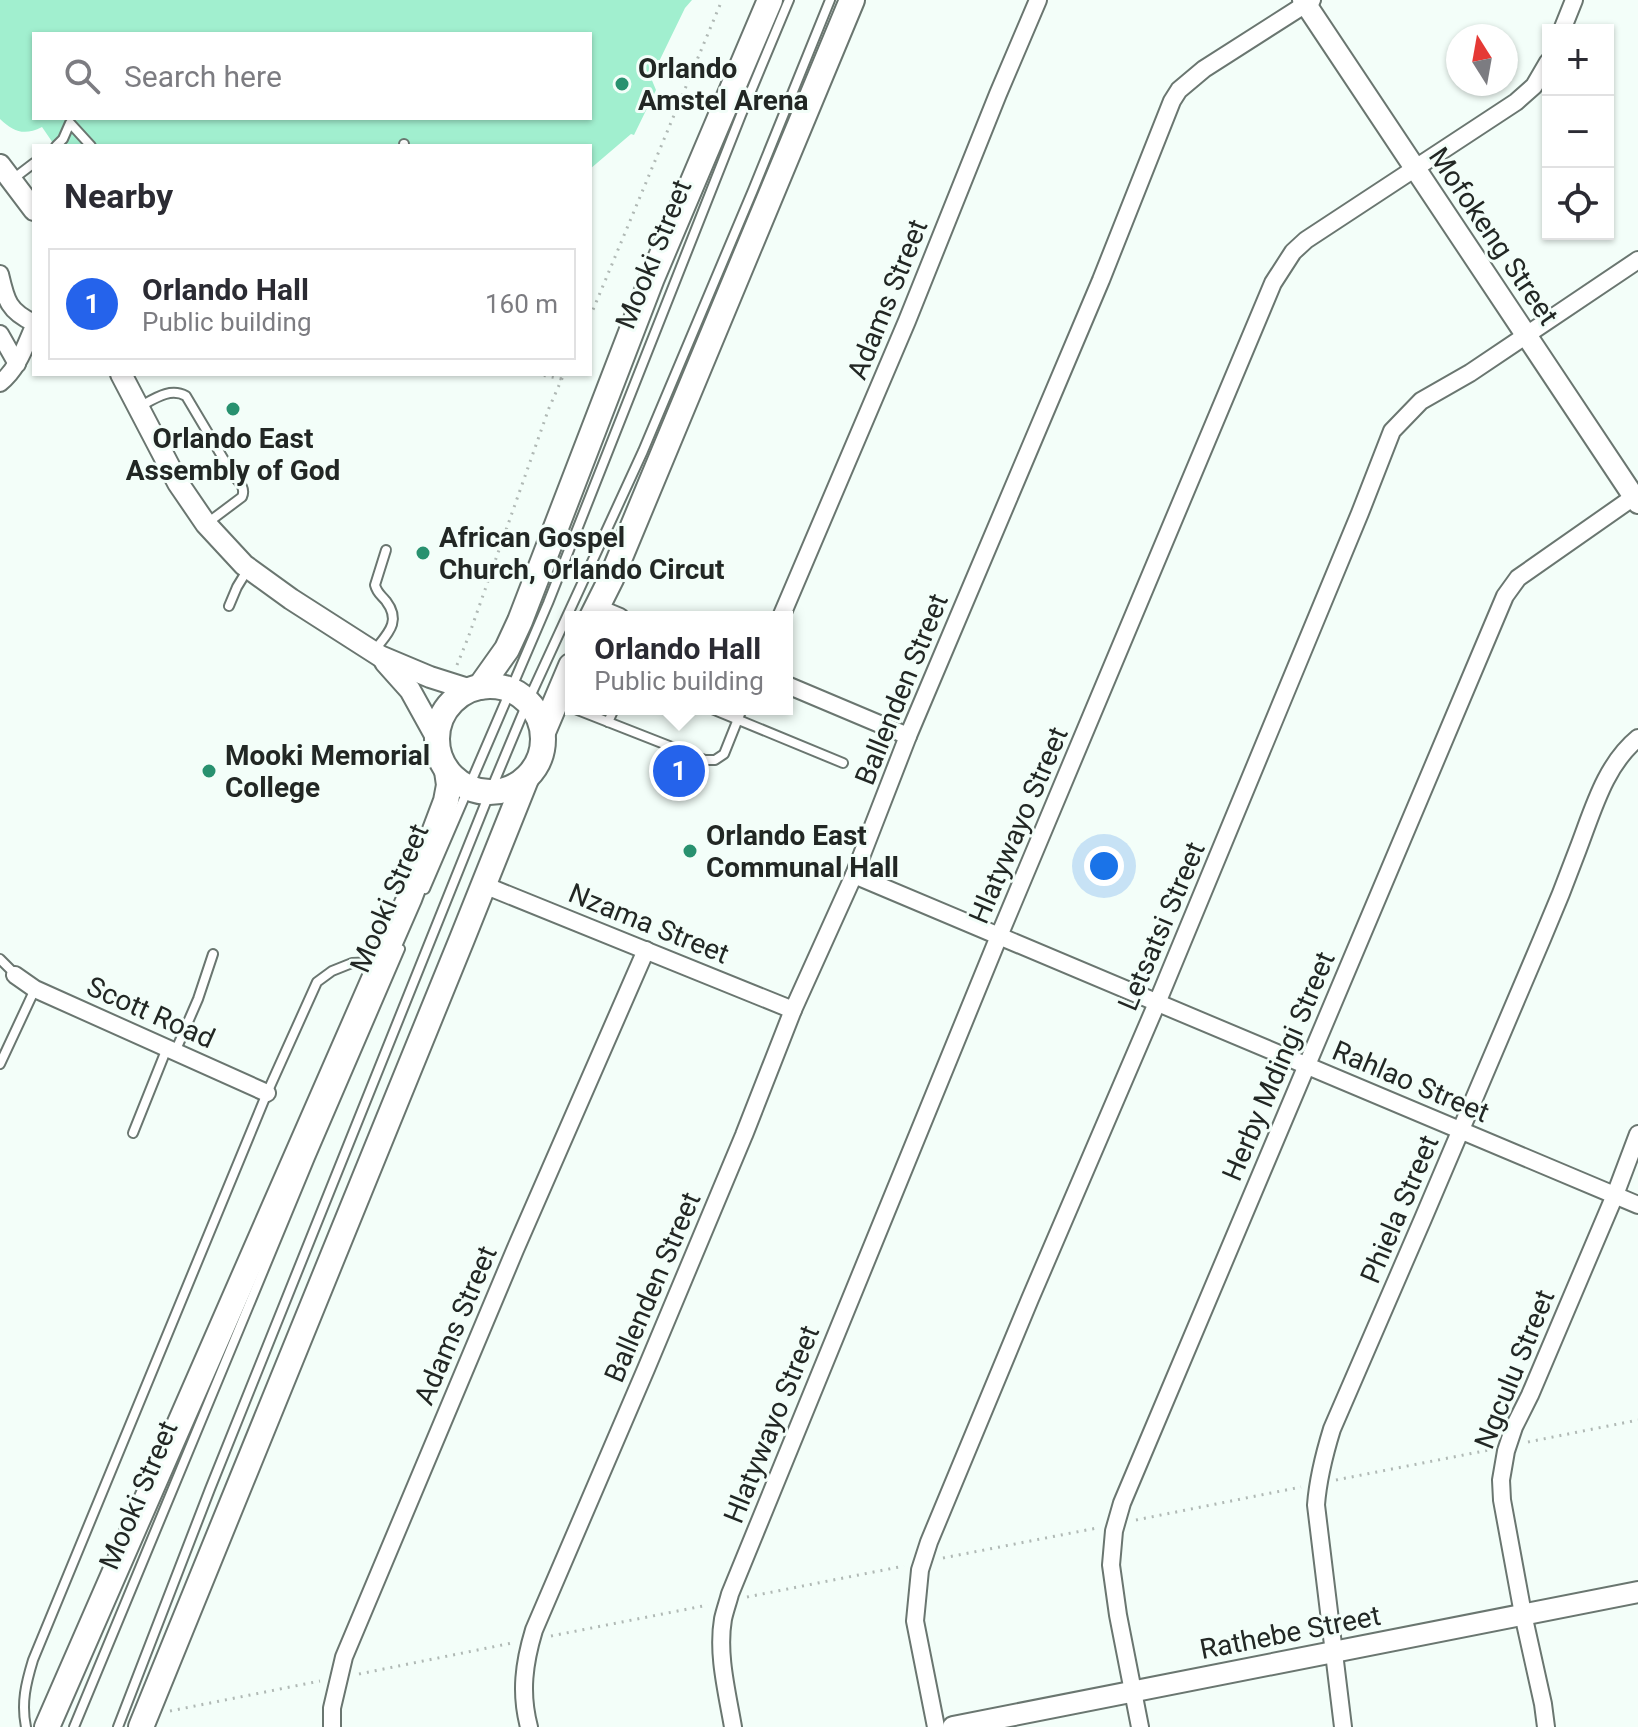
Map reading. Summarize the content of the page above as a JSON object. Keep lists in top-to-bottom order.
{
  "streets": {
    "main road": ["Mooki Street"],
    "street": [
      "Mofokeng Street",
      "Adams Street",
      "Ballenden Street",
      "Hlatywayo Street",
      "Nzama Street",
      "Letsatsi Street",
      "Scott Road",
      "Herby Mdingi Street",
      "Rahlao Street",
      "Phiela Street",
      "Ngculu Street",
      "Rathebe Street"
    ]
  },
  "crossings": [
    ["Mofokeng Street", "Ballenden Street"],
    ["Mofokeng Street", "Hlatywayo Street"],
    ["Mofokeng Street", "Letsatsi Street"],
    ["Mofokeng Street", "Herby Mdingi Street"],
    ["Adams Street", "Nzama Street"],
    ["Ballenden Street", "Nzama Street"],
    ["Ballenden Street", "Rahlao Street"],
    ["Hlatywayo Street", "Rahlao Street"],
    ["Letsatsi Street", "Rahlao Street"],
    ["Herby Mdingi Street", "Rahlao Street"],
    ["Herby Mdingi Street", "Rathebe Street"],
    ["Rahlao Street", "Phiela Street"],
    ["Rahlao Street", "Ngculu Street"],
    ["Phiela Street", "Rathebe Street"],
    ["Ngculu Street", "Rathebe Street"]
  ],
  "places": [
    "Orlando Amstel Arena",
    "Orlando East Assembly of God",
    "African Gospel Church, Orlando Circut",
    "Mooki Memorial College",
    "Orlando East Communal Hall"
  ],
  "north": "top",
  "page": {
    "map_buttons": ["+", "−"],
    "search": "Search here",
    "heading": "Nearby",
    "list": [
      {
        "mark": "1",
        "name": "Orlando Hall",
        "note": "Public building",
        "value": "160 m"
      }
    ],
    "popup": ["Orlando Hall", "Public building"],
    "pins": "1"
  }
}
